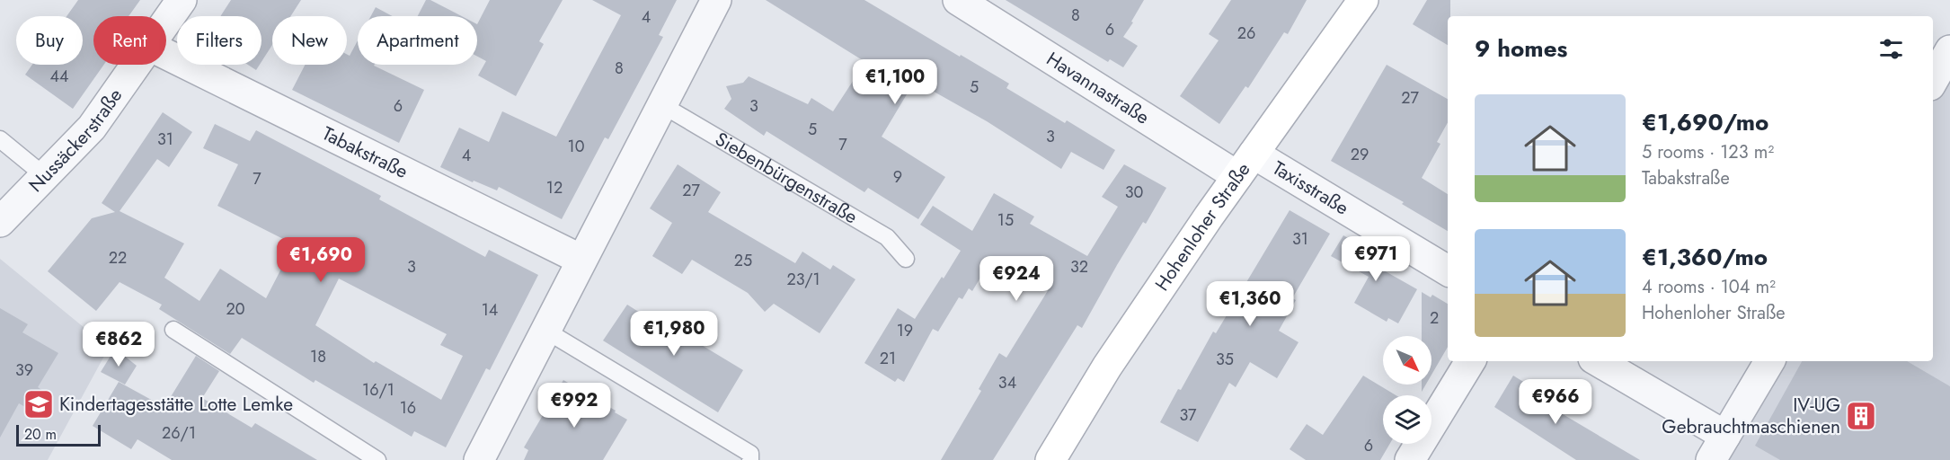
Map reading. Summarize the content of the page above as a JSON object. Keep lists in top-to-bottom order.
{
  "streets": {
    "street": [
      "Havannastraße",
      "Nussäckerstraße",
      "Tabakstraße",
      "Taxisstraße",
      "Hohenloher Straße"
    ],
    "lane": ["Siebenbürgenstraße"]
  },
  "crossings": [
    ["Havannastraße", "Taxisstraße"],
    ["Havannastraße", "Hohenloher Straße"],
    ["Taxisstraße", "Hohenloher Straße"]
  ],
  "places": {
    "school or university": ["Kindertagesstätte Lotte Lemke"],
    "building": ["IV-UG Gebrauchtmaschienen"]
  },
  "house_numbers": [
    "8",
    "4",
    "6",
    "26",
    "8",
    "44",
    "5",
    "27",
    "6",
    "3",
    "5",
    "3",
    "31",
    "7",
    "10",
    "29",
    "4",
    "9",
    "7",
    "12",
    "27",
    "30",
    "15",
    "31",
    "22",
    "25",
    "3",
    "32",
    "23/1",
    "20",
    "14",
    "2",
    "19",
    "18",
    "21",
    "35",
    "39",
    "34",
    "16/1",
    "16",
    "37",
    "26/1",
    "6"
  ],
  "scale_bar": "20 m",
  "north": "bottom right",
  "page": {
    "chip": [
      "Buy",
      "Rent",
      "Filters",
      "New",
      "Apartment"
    ],
    "heading": "9 homes",
    "price": [
      "€1,100",
      "€971",
      "€1,690",
      "€924",
      "€1,360",
      "€1,980",
      "€862",
      "€966",
      "€992"
    ],
    "list": [
      {
        "name": "€1,690/mo",
        "note": "5 rooms · 123 m² · Tabakstraße"
      },
      {
        "name": "€1,360/mo",
        "note": "4 rooms · 104 m² · Hohenloher Straße"
      }
    ],
    "scale": "20 m"
  }
}
